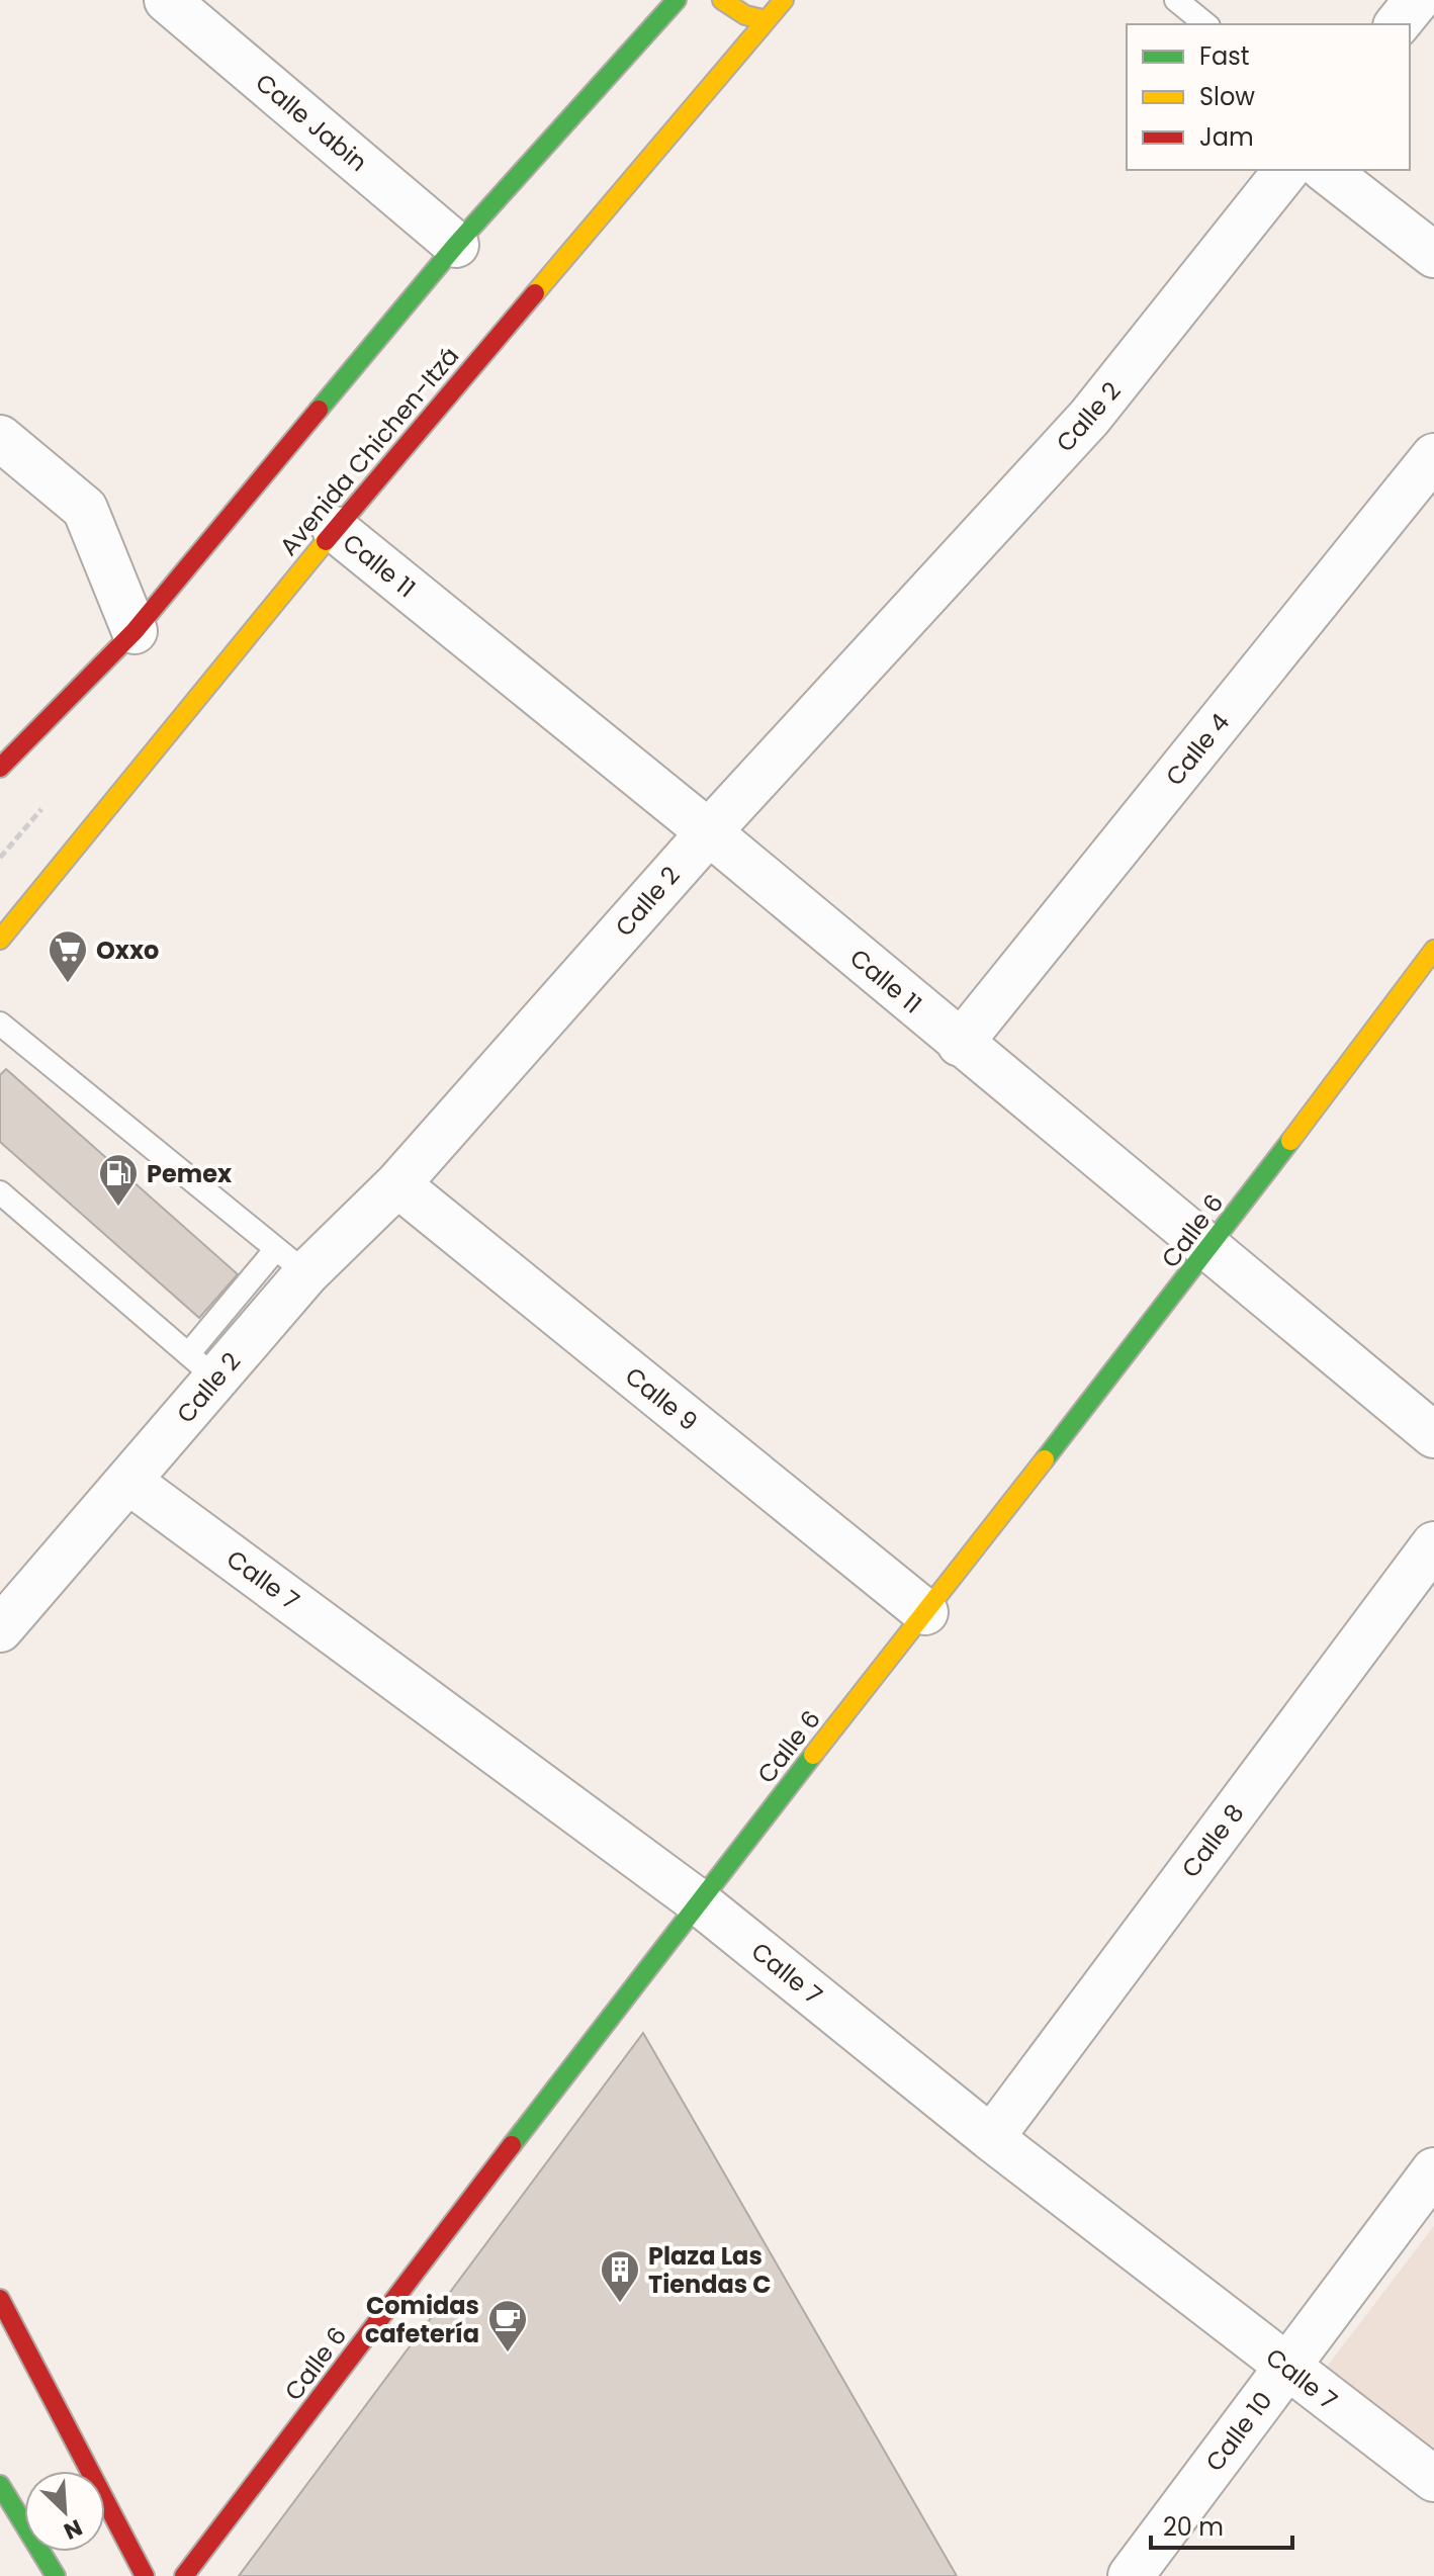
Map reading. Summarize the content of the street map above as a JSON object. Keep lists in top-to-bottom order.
{
  "streets": {
    "main road": ["Avenida Chichen-Itzá", "Calle 6"],
    "street": [
      "Calle Jabin",
      "Calle 2",
      "Calle 11",
      "Calle 4",
      "Calle 9",
      "Calle 7",
      "Calle 8",
      "Calle 10"
    ]
  },
  "crossings": [
    ["Calle 2", "Calle 11"],
    ["Calle 2", "Calle 9"],
    ["Calle 2", "Calle 7"],
    ["Avenida Chichen-Itzá", "Calle 11"],
    ["Calle 11", "Calle 4"],
    ["Calle 11", "Calle 6"],
    ["Calle 6", "Calle 9"],
    ["Calle 6", "Calle 7"],
    ["Calle 7", "Calle 8"],
    ["Calle 7", "Calle 10"]
  ],
  "places": {
    "supermarket": ["Oxxo"],
    "fuel station": ["Pemex"],
    "building": ["Plaza Las Tiendas C"],
    "cafe": ["Comidas cafetería"]
  },
  "legend": ["Fast", "Slow", "Jam"],
  "scale_bar": "20 m",
  "north": "bottom right"
}
